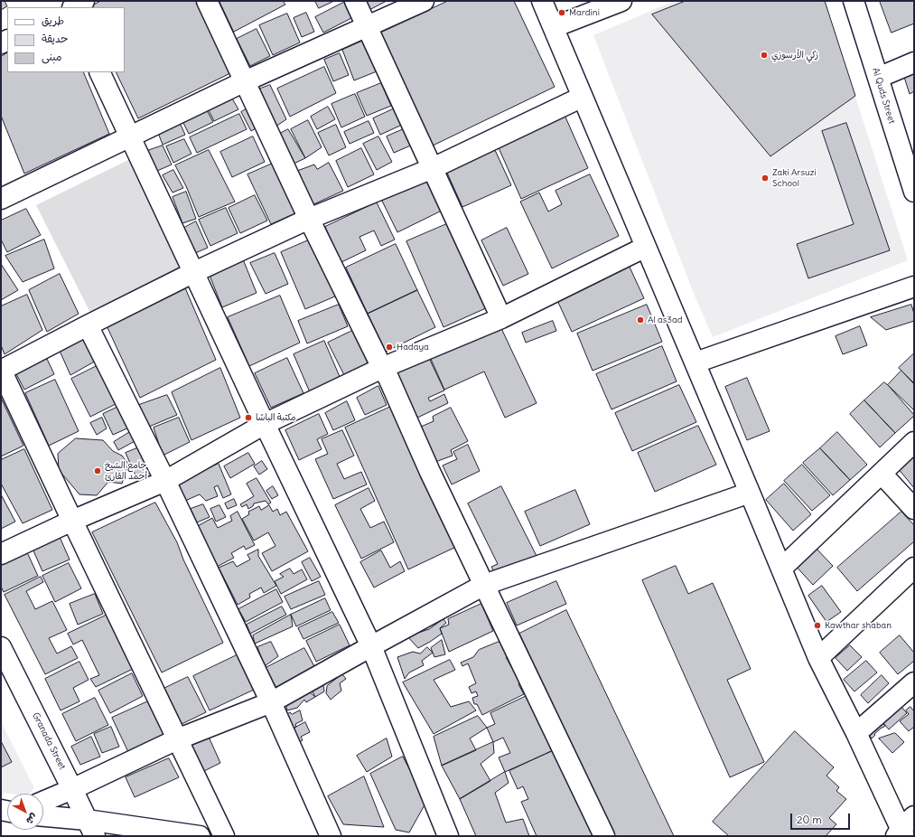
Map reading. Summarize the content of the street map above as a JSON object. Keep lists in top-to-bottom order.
{
  "streets": {
    "street": ["Al Quds Street", "Granada Street"]
  },
  "places": [
    "Mardini",
    "زكي الأرسوزي",
    "Zaki Arsuzi School",
    "Al as3ad",
    "Hadaya",
    "مكتبة الباشا",
    "جامع الشيخ أحمد القارئ",
    "Kawthar shaban"
  ],
  "legend": ["طريق", "حديقة", "مبنى"],
  "scale_bar": "20 m",
  "north": "bottom right"
}
